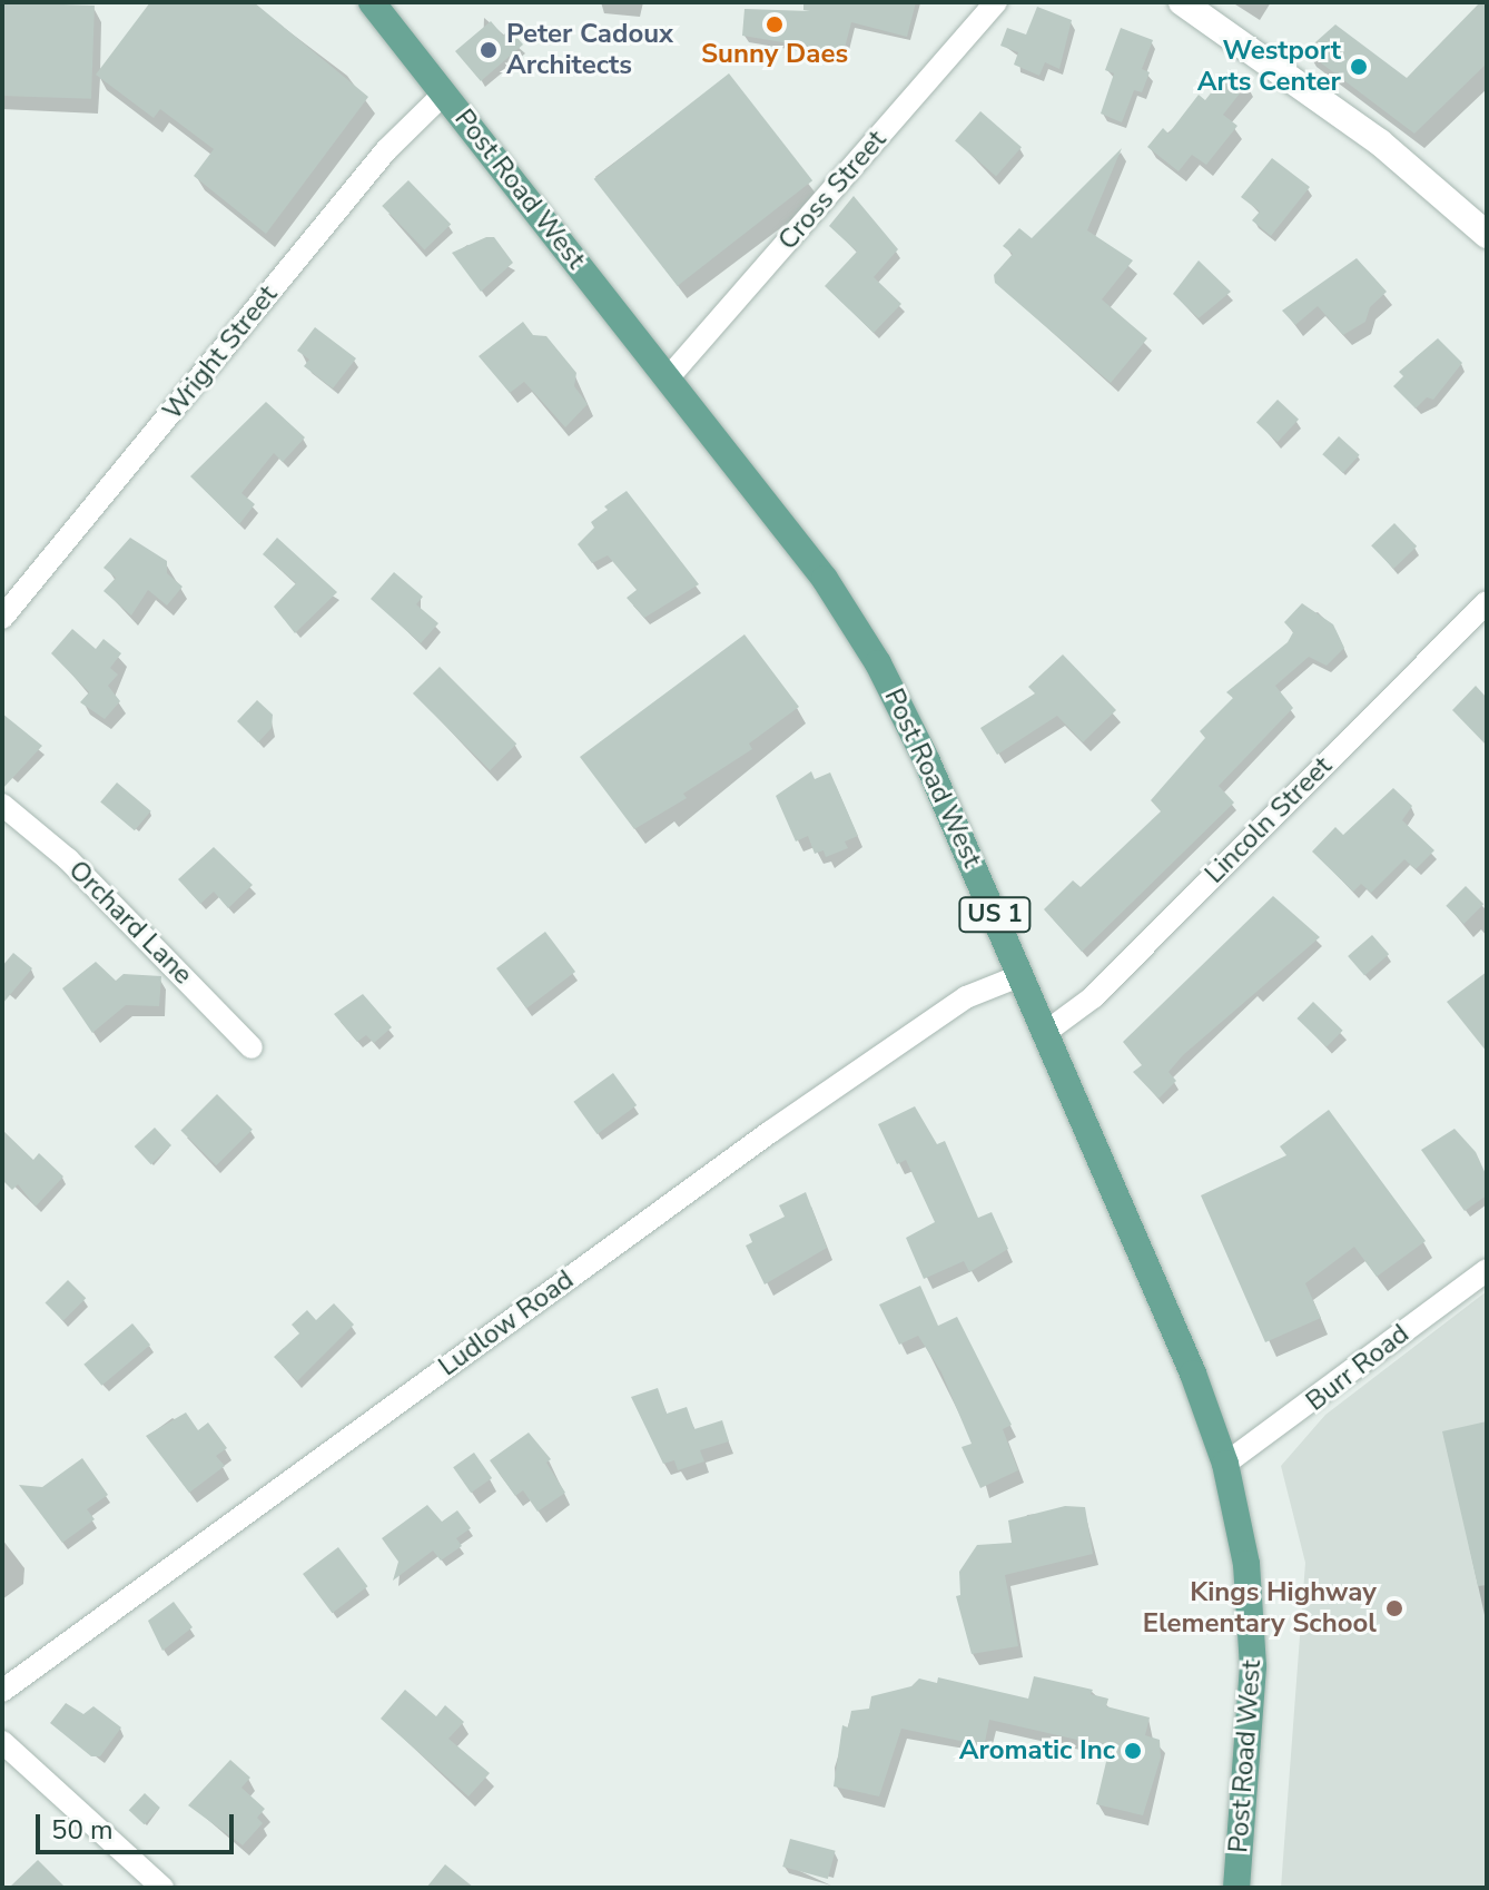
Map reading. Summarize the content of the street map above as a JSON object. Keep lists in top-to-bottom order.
{
  "streets": {
    "main road": ["Post Road West", "US 1"],
    "street": [
      "Cross Street",
      "Wright Street",
      "Lincoln Street",
      "Orchard Lane",
      "Ludlow Road",
      "Burr Road"
    ]
  },
  "crossings": [
    ["Post Road West", "Cross Street"],
    ["Post Road West", "Wright Street"],
    ["Post Road West", "Lincoln Street"],
    ["Post Road West", "Ludlow Road"],
    ["Post Road West", "Burr Road"]
  ],
  "places": [
    "Sunny Daes",
    "Peter Cadoux Architects",
    "Westport Arts Center",
    "Kings Highway Elementary School",
    "Aromatic Inc"
  ],
  "scale_bar": "50 m"
}
